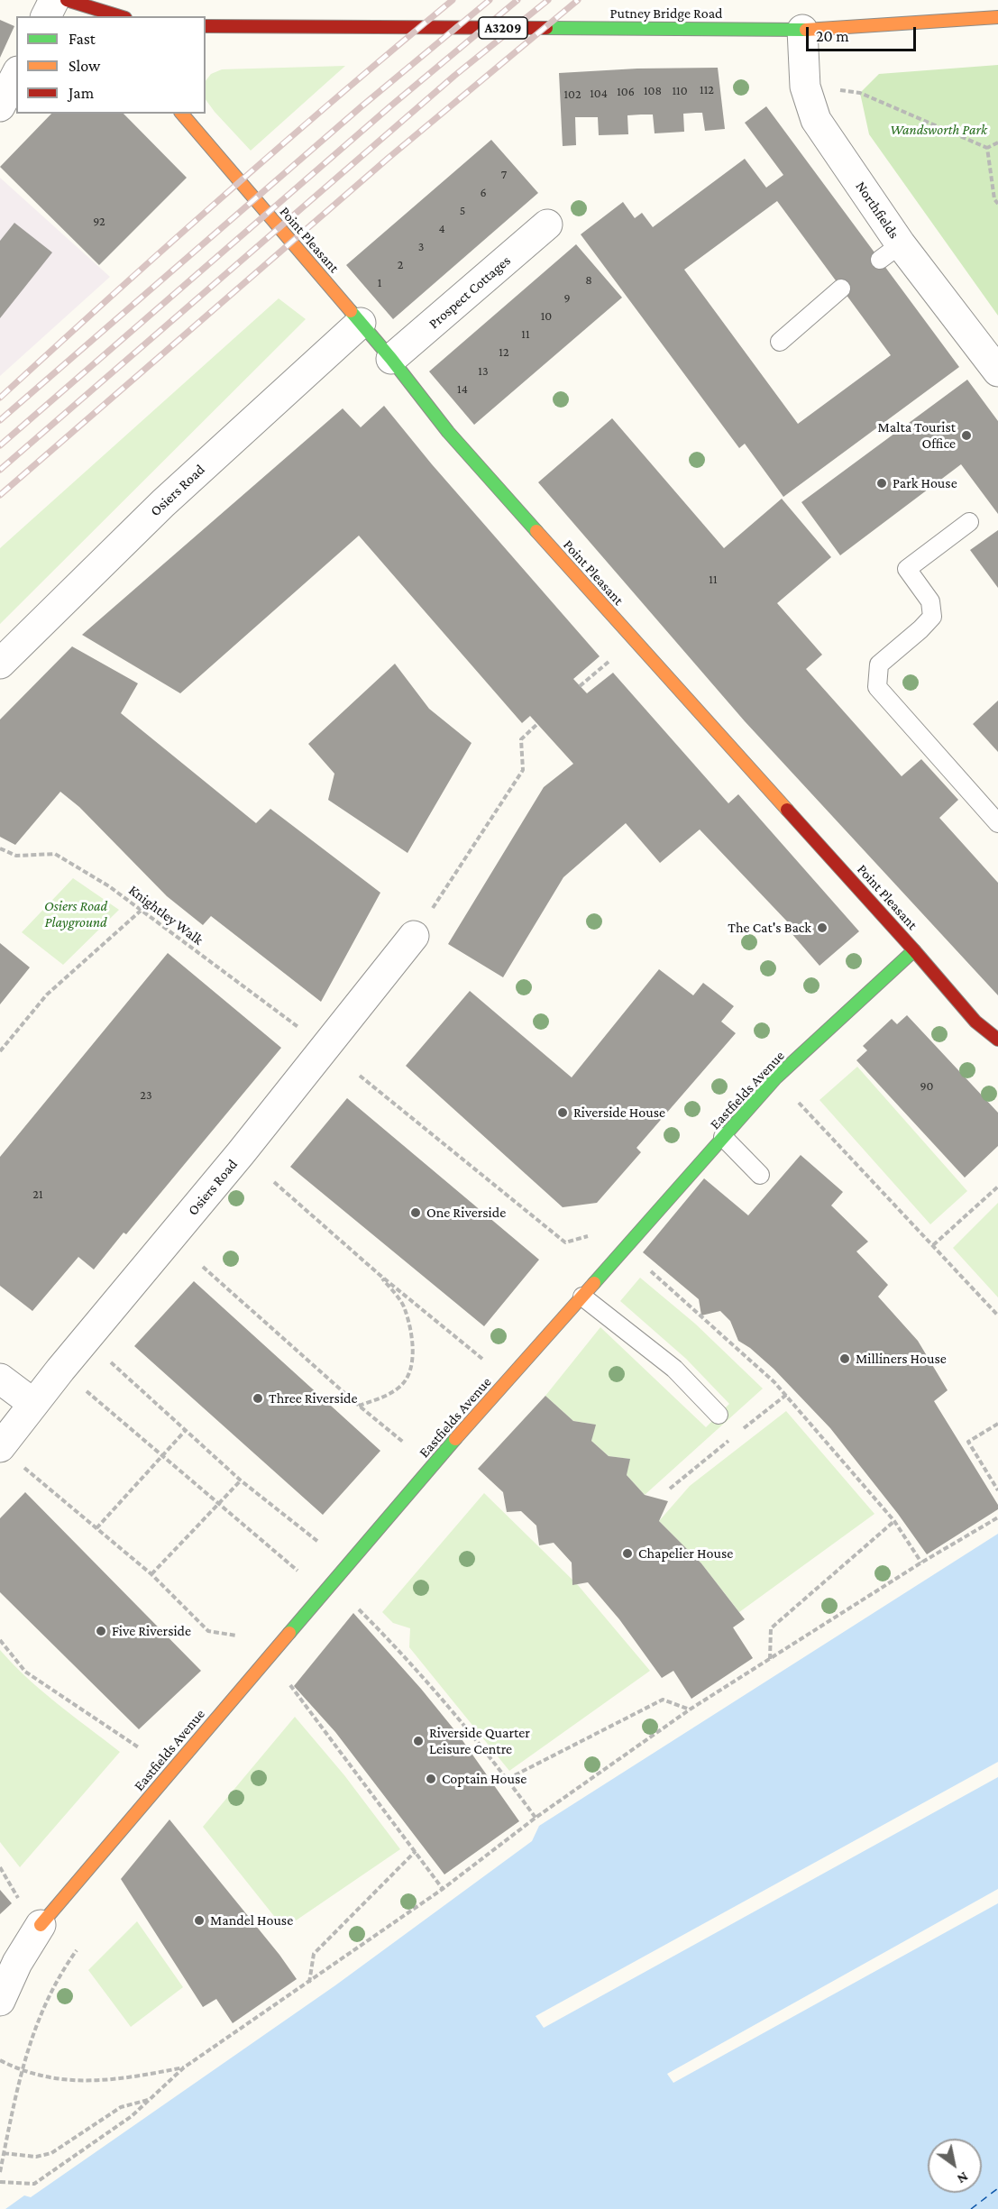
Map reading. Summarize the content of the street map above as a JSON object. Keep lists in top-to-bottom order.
{
  "streets": {
    "street": [
      "Putney Bridge Road",
      "A3209",
      "Northfields",
      "Point Pleasant",
      "Prospect Cottages",
      "Osiers Road",
      "Eastfields Avenue"
    ],
    "path": ["Knightley Walk"]
  },
  "crossings": [
    ["Putney Bridge Road", "Northfields"],
    ["Point Pleasant", "Prospect Cottages"],
    ["Point Pleasant", "Osiers Road"],
    ["Point Pleasant", "Eastfields Avenue"]
  ],
  "parks": ["Wandsworth Park", "Osiers Road Playground"],
  "places": [
    "Malta Tourist Office",
    "Park House",
    "The Cat's Back",
    "Riverside House",
    "One Riverside",
    "Milliners House",
    "Three Riverside",
    "Chapelier House",
    "Five Riverside",
    "Riverside Quarter Leisure Centre",
    "Coptain House",
    "Mandel House"
  ],
  "house_numbers": [
    "112",
    "108",
    "110",
    "106",
    "104",
    "102",
    "7",
    "6",
    "5",
    "92",
    "4",
    "3",
    "2",
    "8",
    "1",
    "9",
    "10",
    "11",
    "12",
    "13",
    "14",
    "11",
    "90",
    "23",
    "21"
  ],
  "legend": ["Fast", "Slow", "Jam"],
  "scale_bar": "20 m",
  "north": "bottom right"
}
